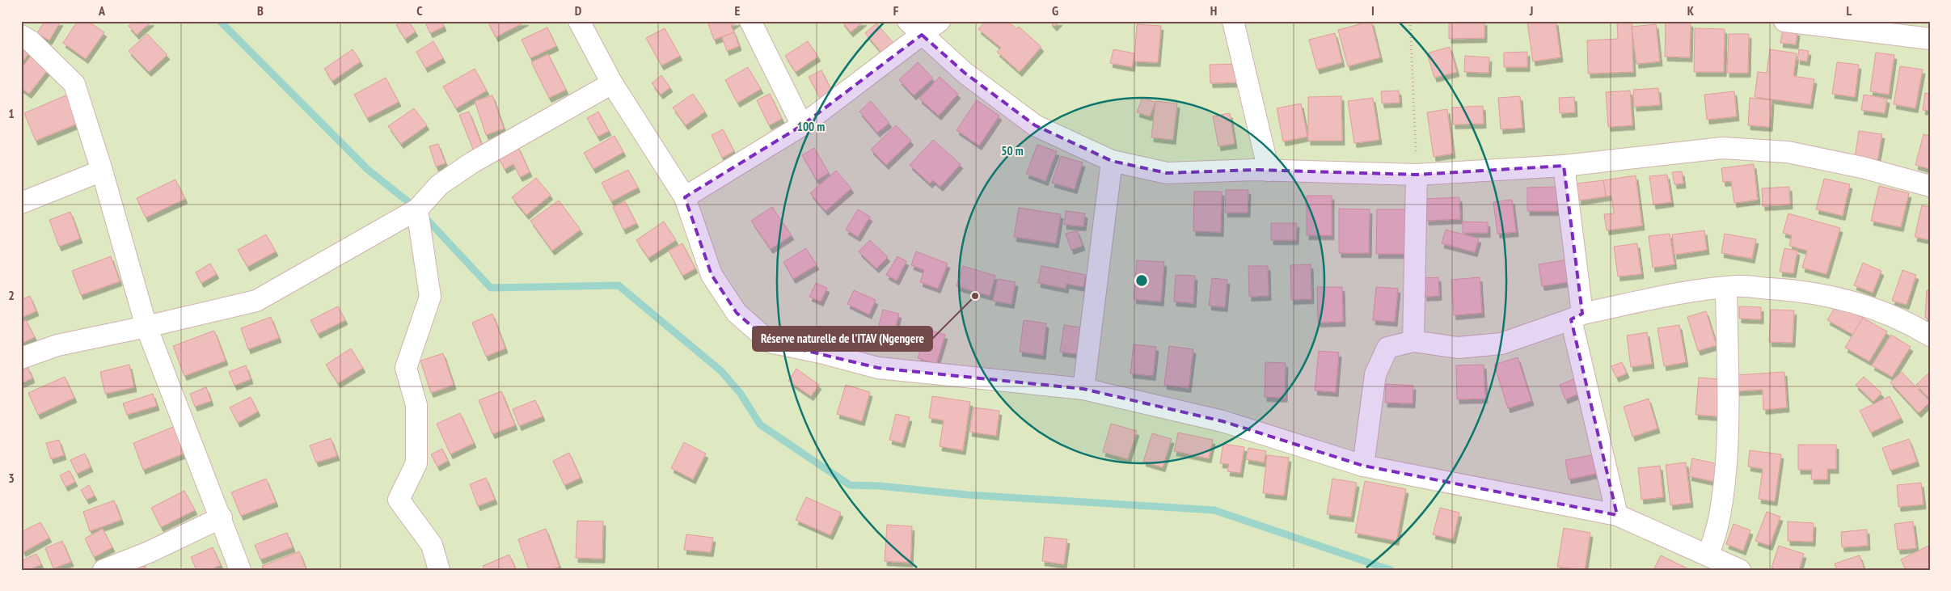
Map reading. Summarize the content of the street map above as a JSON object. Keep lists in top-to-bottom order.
{
  "places": ["Réserve naturelle de l'ITAV (Ngengere"],
  "grid": {
    "columns": [
      "A",
      "B",
      "C",
      "D",
      "E",
      "F",
      "G",
      "H",
      "I",
      "J",
      "K",
      "L"
    ],
    "rows": ["1", "2", "3"]
  },
  "rings": ["100 m", "50 m"]
}
